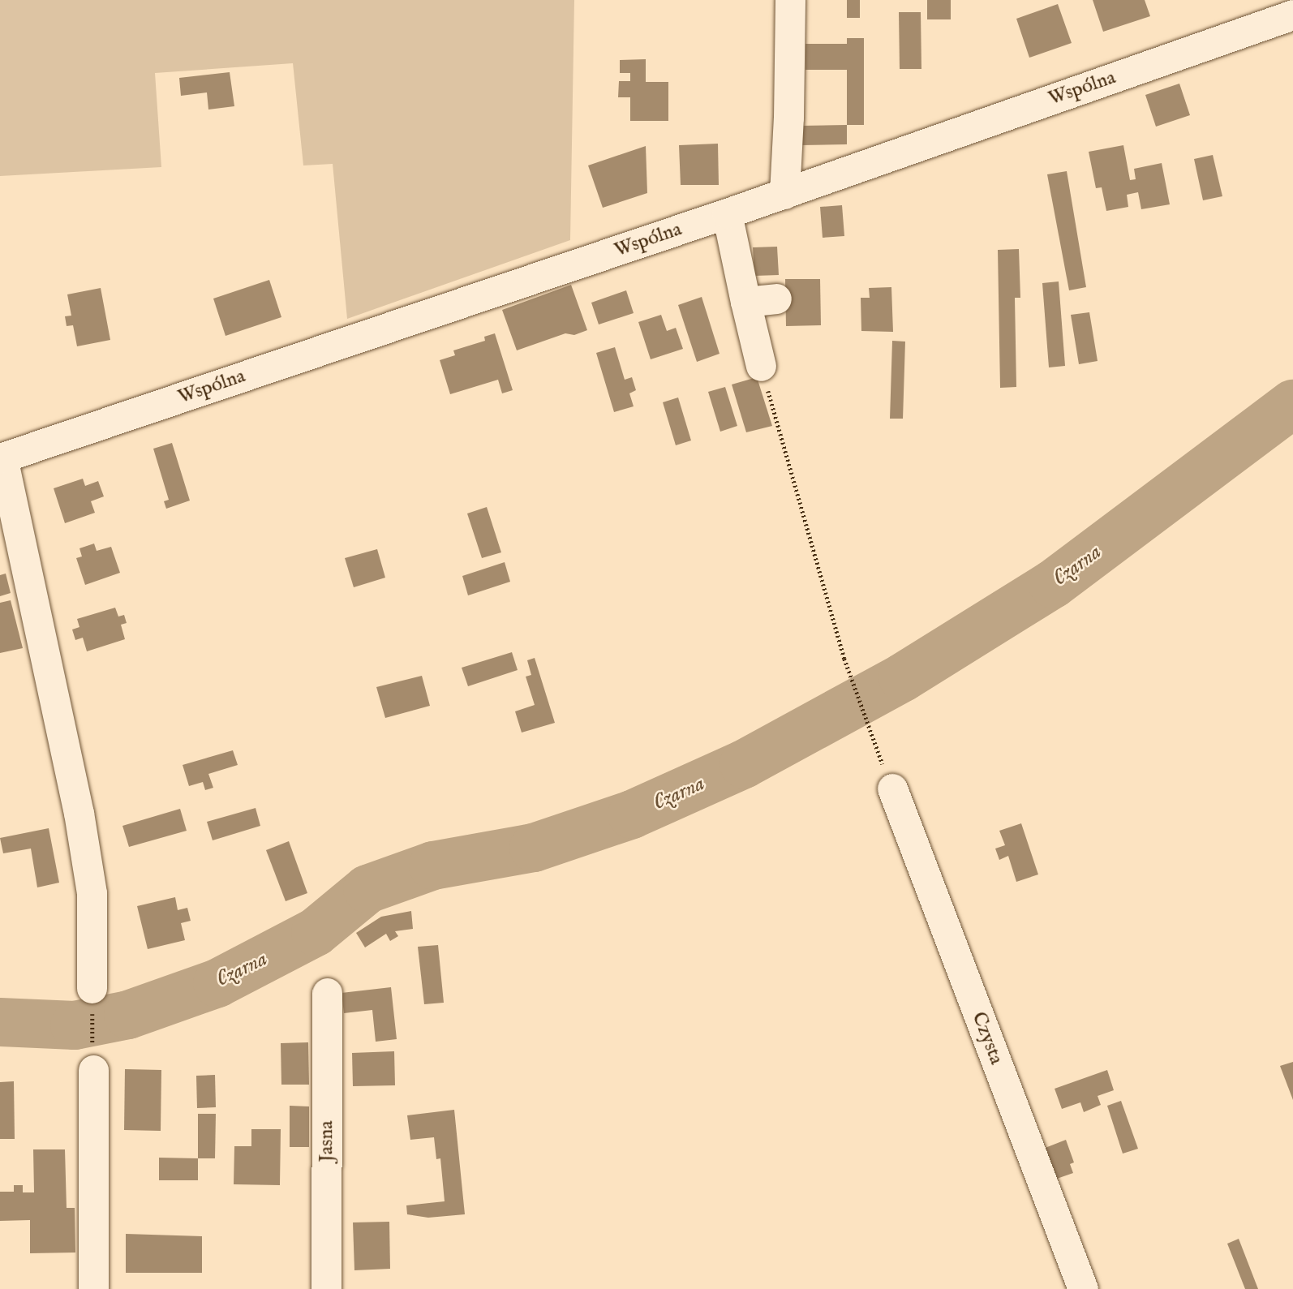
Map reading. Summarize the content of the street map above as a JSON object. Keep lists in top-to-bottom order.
{
  "streets": {
    "street": ["Wspólna", "Czysta", "Jasna"]
  },
  "water": ["Czarna"]
}
